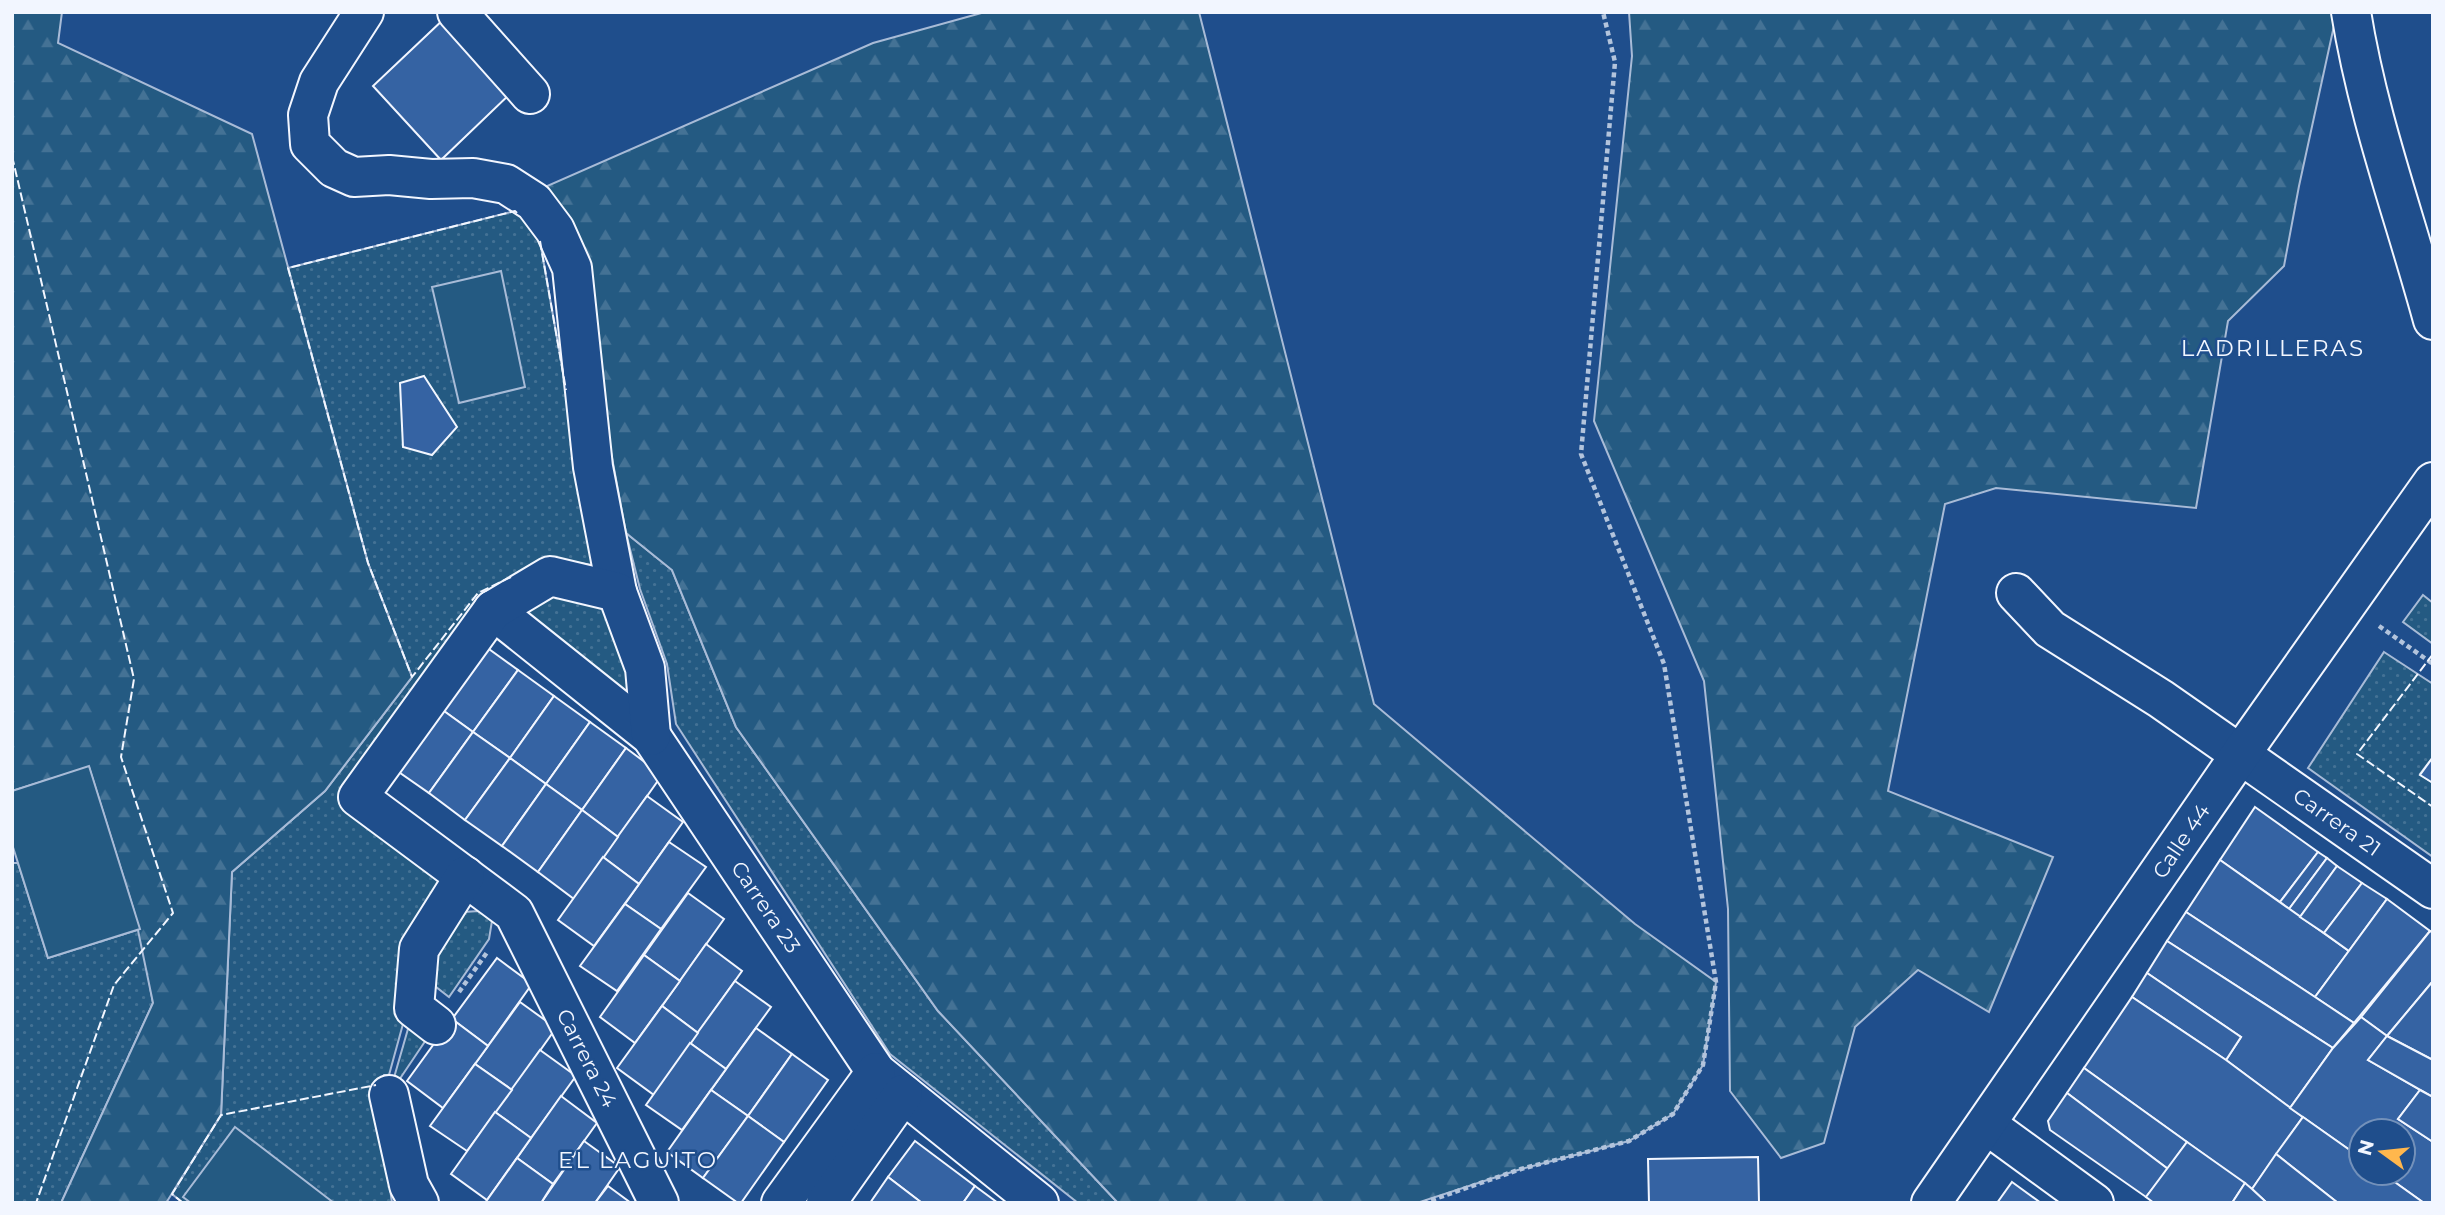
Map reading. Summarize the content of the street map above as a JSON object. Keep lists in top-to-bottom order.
{
  "streets": {
    "main road": [
      "Carrera 21",
      "Calle 44",
      "Carrera 23",
      "Carrera 24"
    ]
  },
  "crossings": [
    ["Carrera 21", "Calle 44"]
  ],
  "districts": ["LADRILLERAS", "EL LAGUITO"],
  "north": "left"
}
